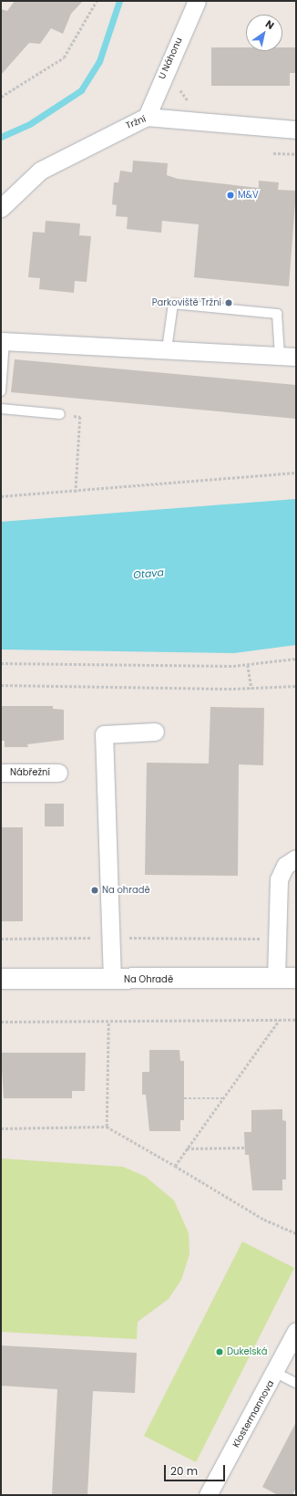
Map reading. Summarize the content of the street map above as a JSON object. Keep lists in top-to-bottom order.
{
  "streets": {
    "street": [
      "U Náhonu",
      "Tržní",
      "Nábřežní",
      "Na Ohradě",
      "Klostermannova"
    ]
  },
  "crossings": [
    ["U Náhonu", "Tržní"]
  ],
  "water": ["Otava"],
  "places": [
    "M&V",
    "Parkoviště Tržní",
    "Na ohradě",
    "Dukelská"
  ],
  "scale_bar": "20 m",
  "north": "top right"
}
